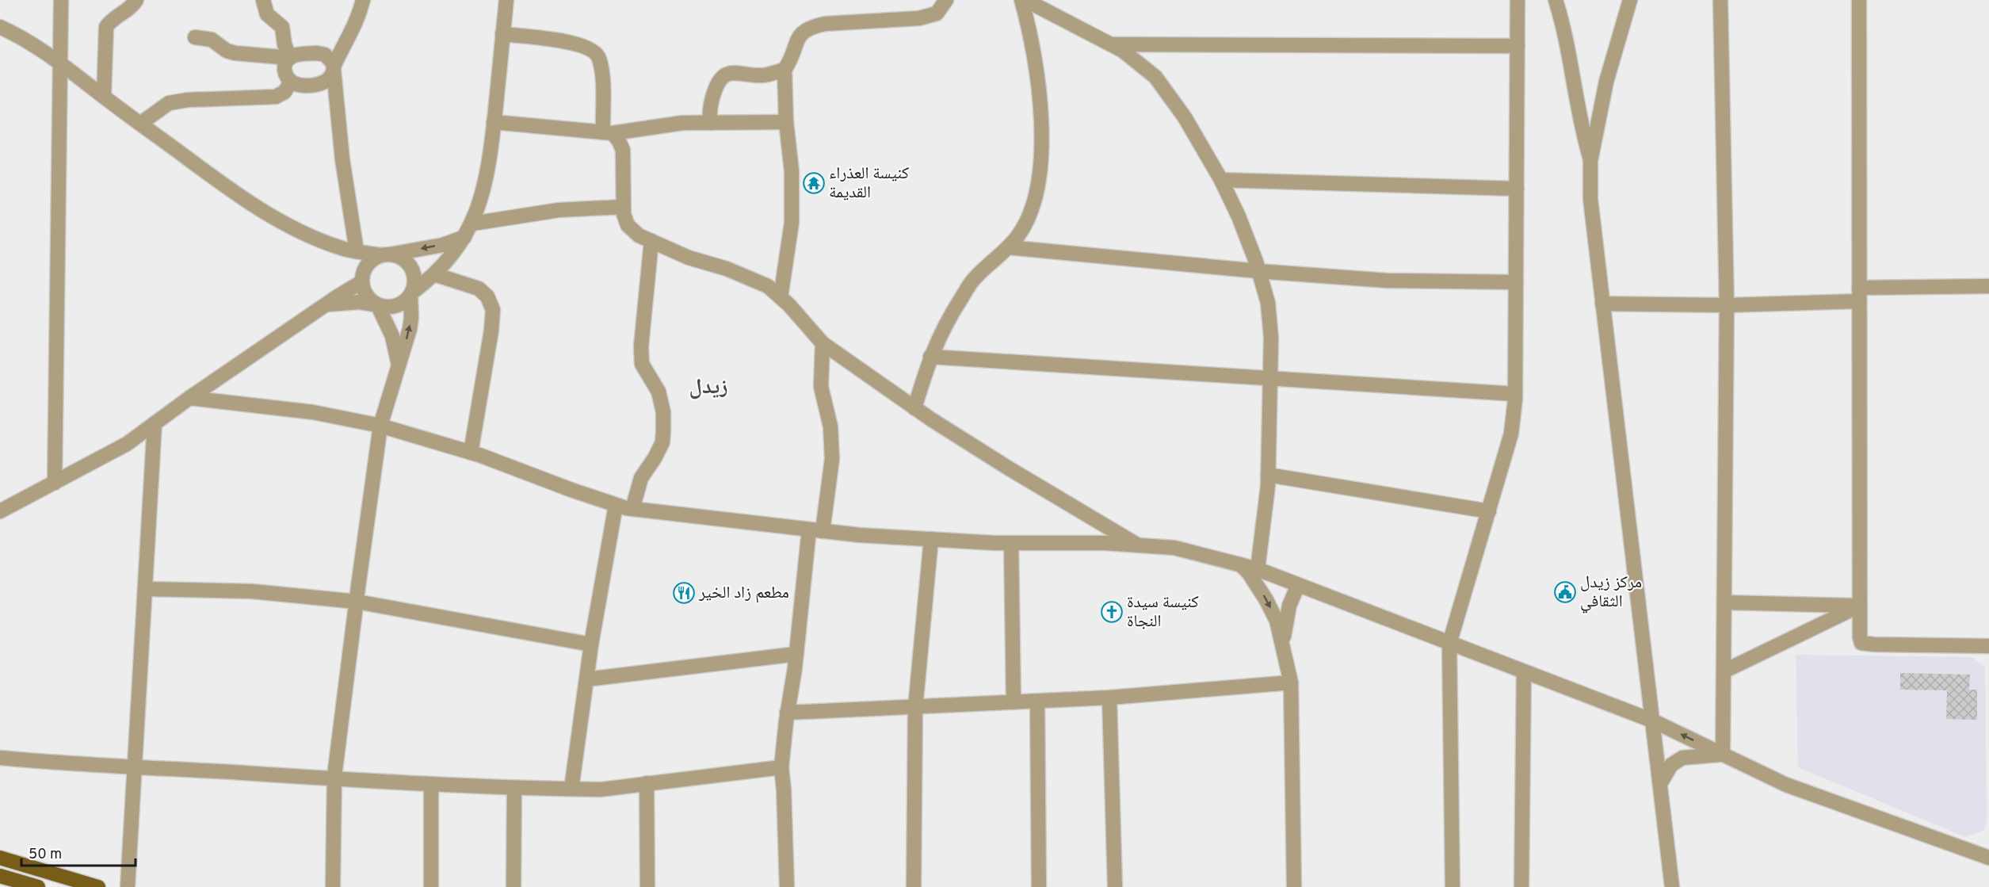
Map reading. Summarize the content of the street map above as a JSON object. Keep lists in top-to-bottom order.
{
  "districts": ["زيدل"],
  "places": {
    "temple": ["كنيسة العذراء القديمة"],
    "public building": ["مركز زيدل الثقافي"],
    "restaurant": ["مطعم زاد الخير"],
    "church": ["كنيسة سيدة النجاة"]
  },
  "scale_bar": "50 m"
}
